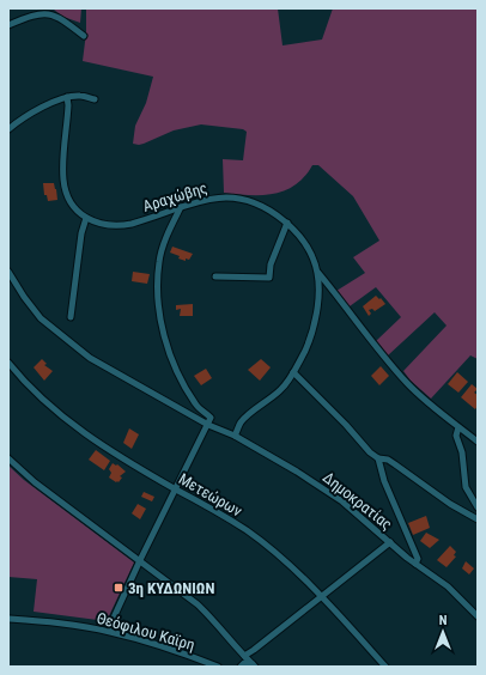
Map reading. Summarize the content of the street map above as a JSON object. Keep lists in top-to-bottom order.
{
  "streets": {
    "street": [
      "Αραχώβης",
      "Μετεώρων",
      "Δημοκρατίας",
      "Θεόφιλου Καϊρη"
    ]
  },
  "crossings": [
    ["Αραχώβης", "Δημοκρατίας"]
  ],
  "places": {
    "transit": ["3η ΚΥΔΩΝΙΩΝ"]
  },
  "north": "top"
}
